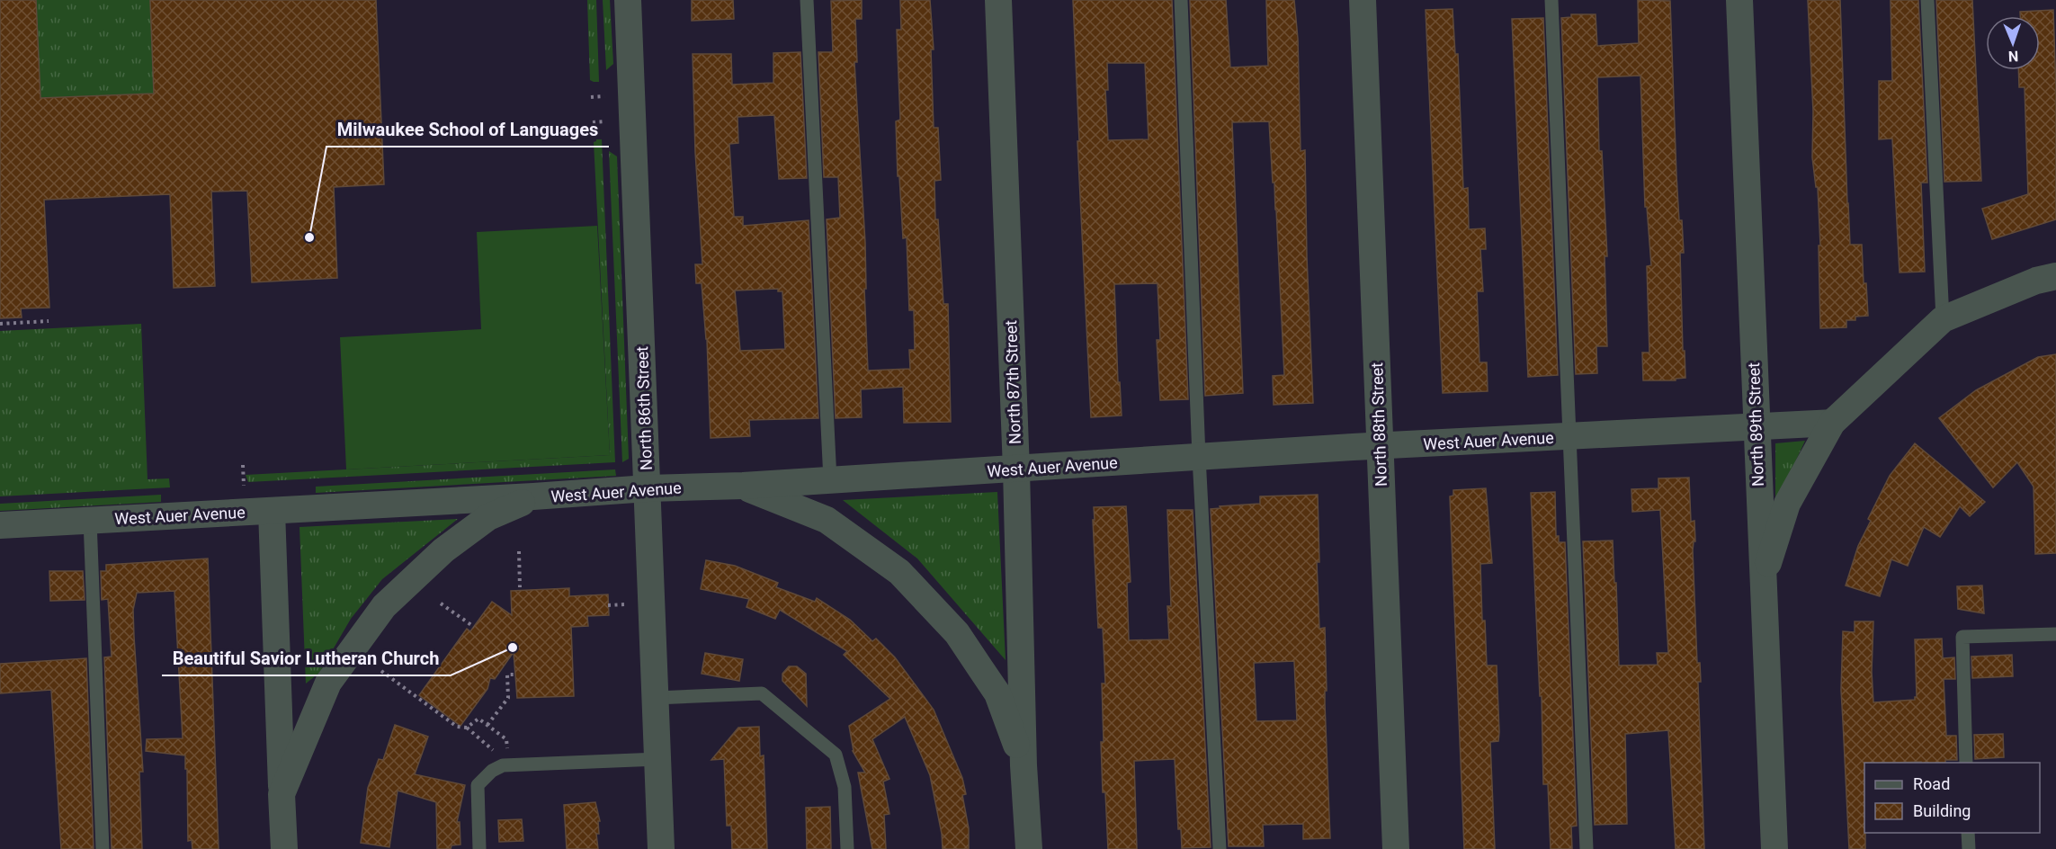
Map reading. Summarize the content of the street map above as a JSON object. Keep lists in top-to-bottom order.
{
  "streets": {
    "street": [
      "North 87th Street",
      "North 86th Street",
      "North 88th Street",
      "North 89th Street",
      "West Auer Avenue"
    ]
  },
  "crossings": [
    ["North 87th Street", "West Auer Avenue"],
    ["North 86th Street", "West Auer Avenue"],
    ["North 88th Street", "West Auer Avenue"],
    ["North 89th Street", "West Auer Avenue"]
  ],
  "places": ["Milwaukee School of Languages", "Beautiful Savior Lutheran Church"],
  "legend": ["Road", "Building"],
  "north": "bottom"
}
